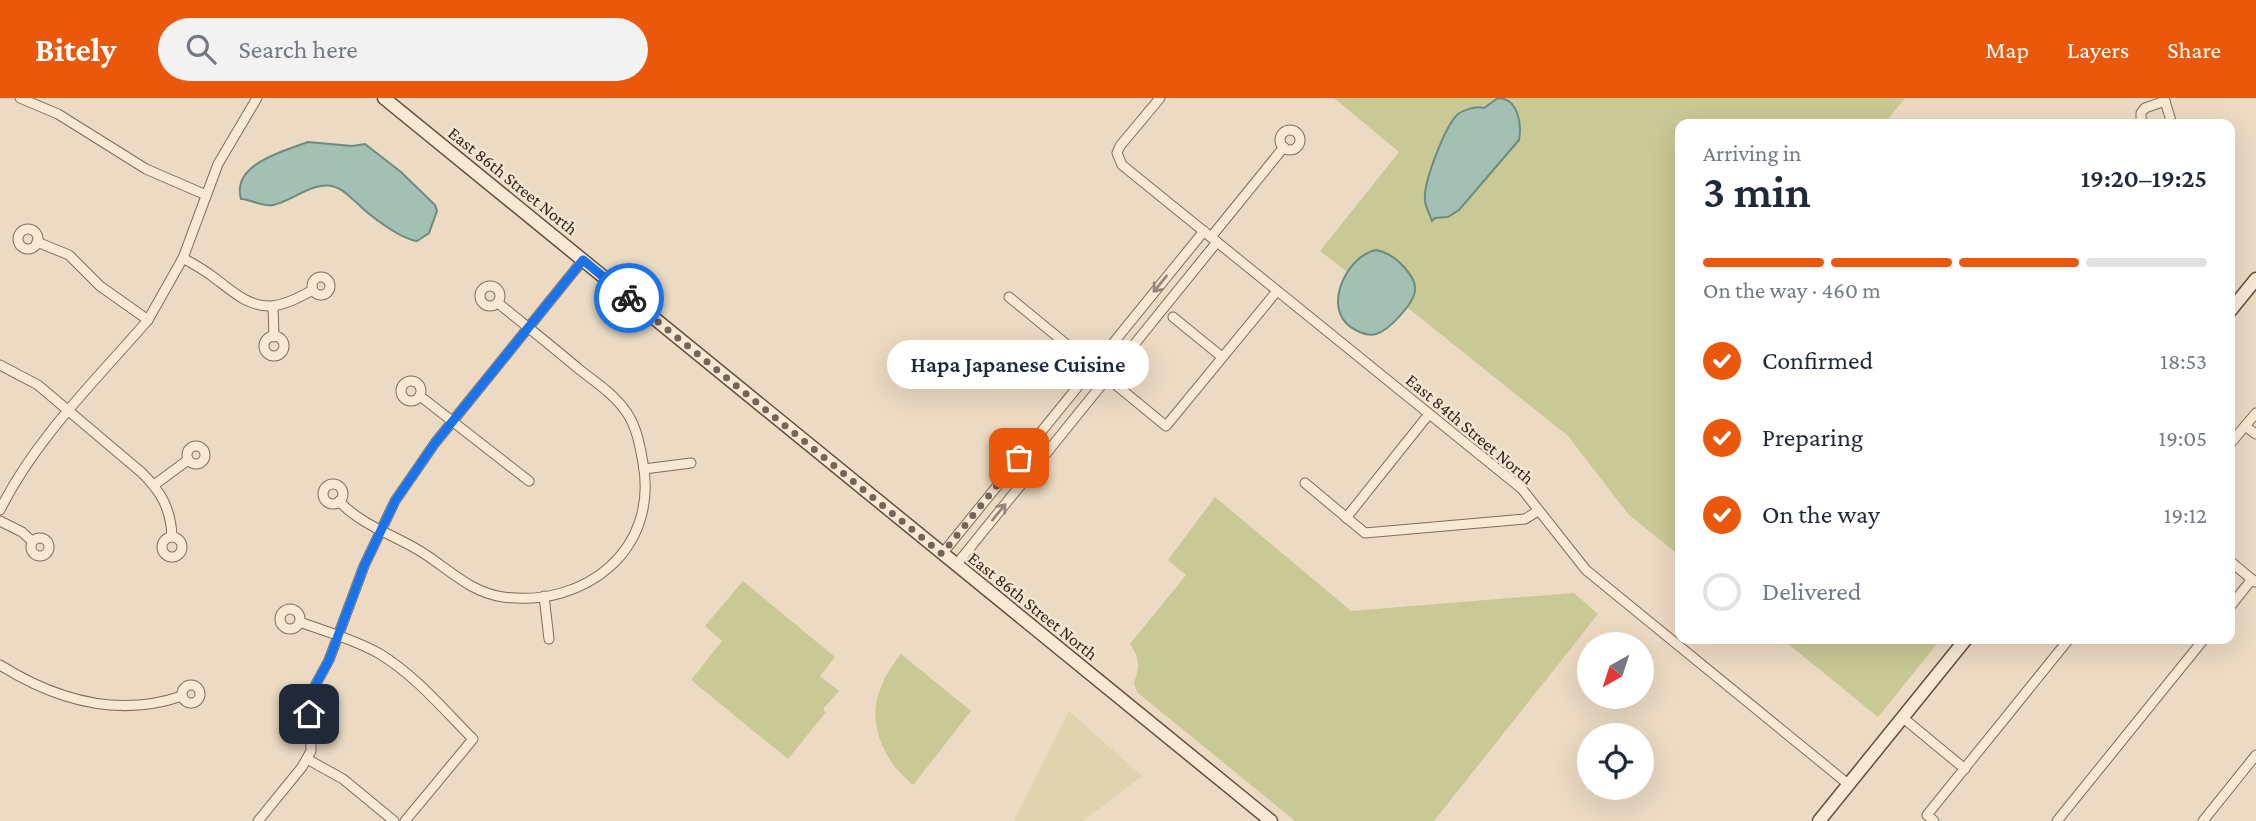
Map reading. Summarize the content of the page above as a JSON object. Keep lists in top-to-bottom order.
{
  "streets": {
    "main road": ["East 86th Street North"],
    "street": ["East 84th Street North"]
  },
  "places": ["Hapa Japanese Cuisine"],
  "north": "bottom left",
  "page": {
    "header": "Bitely",
    "search": "Search here",
    "nav": ["Map", "Layers", "Share"],
    "heading": ["3 min", "Arriving in", "19:20–19:25"],
    "bar": "On the way · 460 m",
    "list": [
      ["Confirmed", "18:53"],
      ["Preparing", "19:05"],
      ["On the way", "19:12"],
      "Delivered"
    ],
    "bubble": "Hapa Japanese Cuisine"
  }
}
